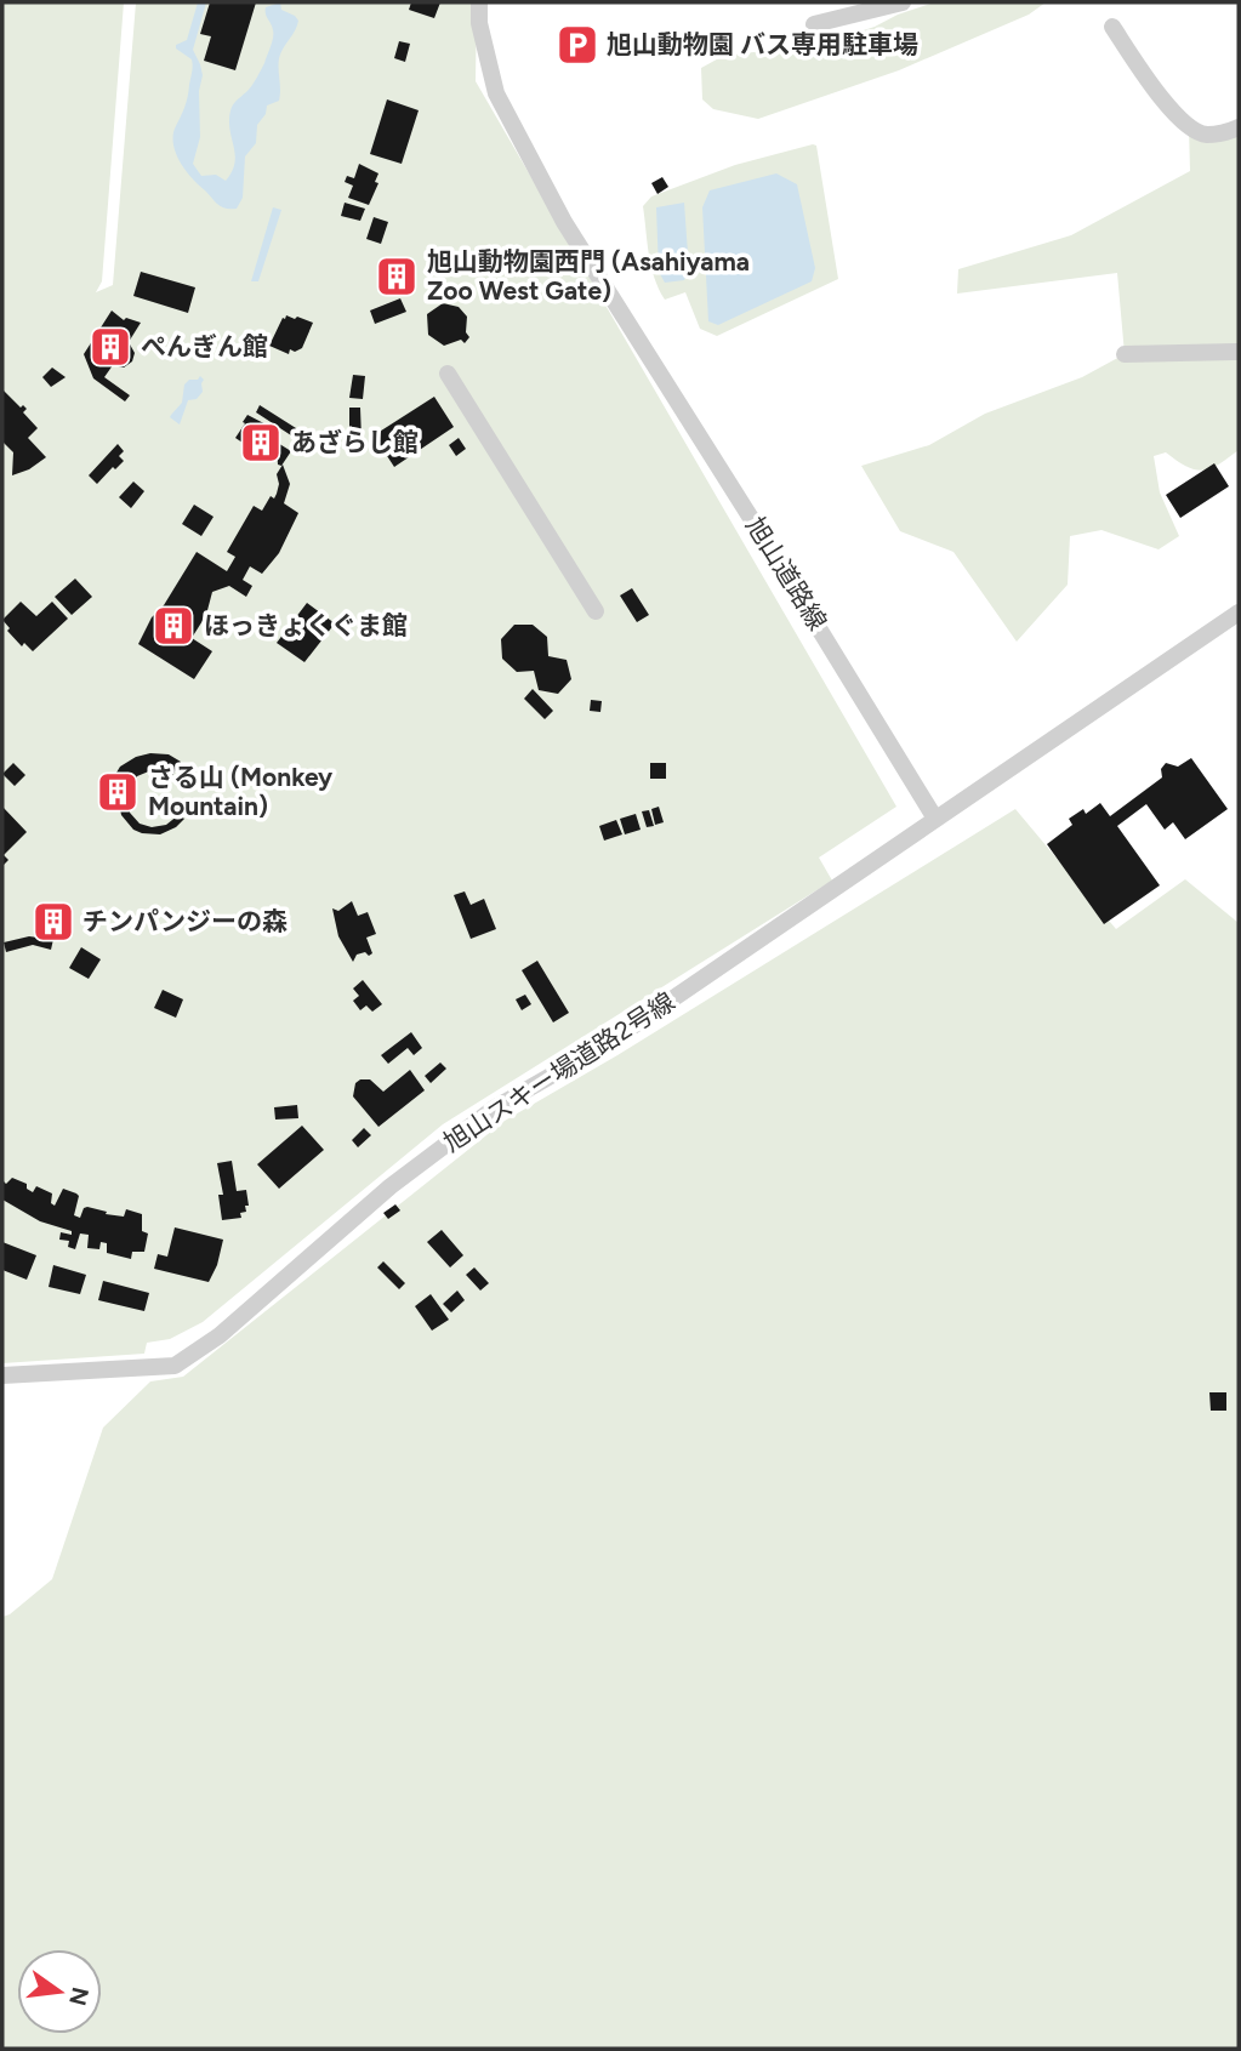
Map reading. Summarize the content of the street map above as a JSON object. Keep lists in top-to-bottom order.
{
  "streets": {
    "street": ["旭山道路線", "旭山スキー場道路2号線"]
  },
  "crossings": [
    ["旭山道路線", "旭山スキー場道路2号線"]
  ],
  "places": {
    "parking": ["旭山動物園 バス専用駐車場"],
    "building": [
      "旭山動物園西門 (Asahiyama Zoo West Gate)",
      "ぺんぎん館",
      "あざらし館",
      "ほっきょくぐま館",
      "さる山 (Monkey Mountain)",
      "チンパンジーの森"
    ]
  },
  "north": "right"
}
